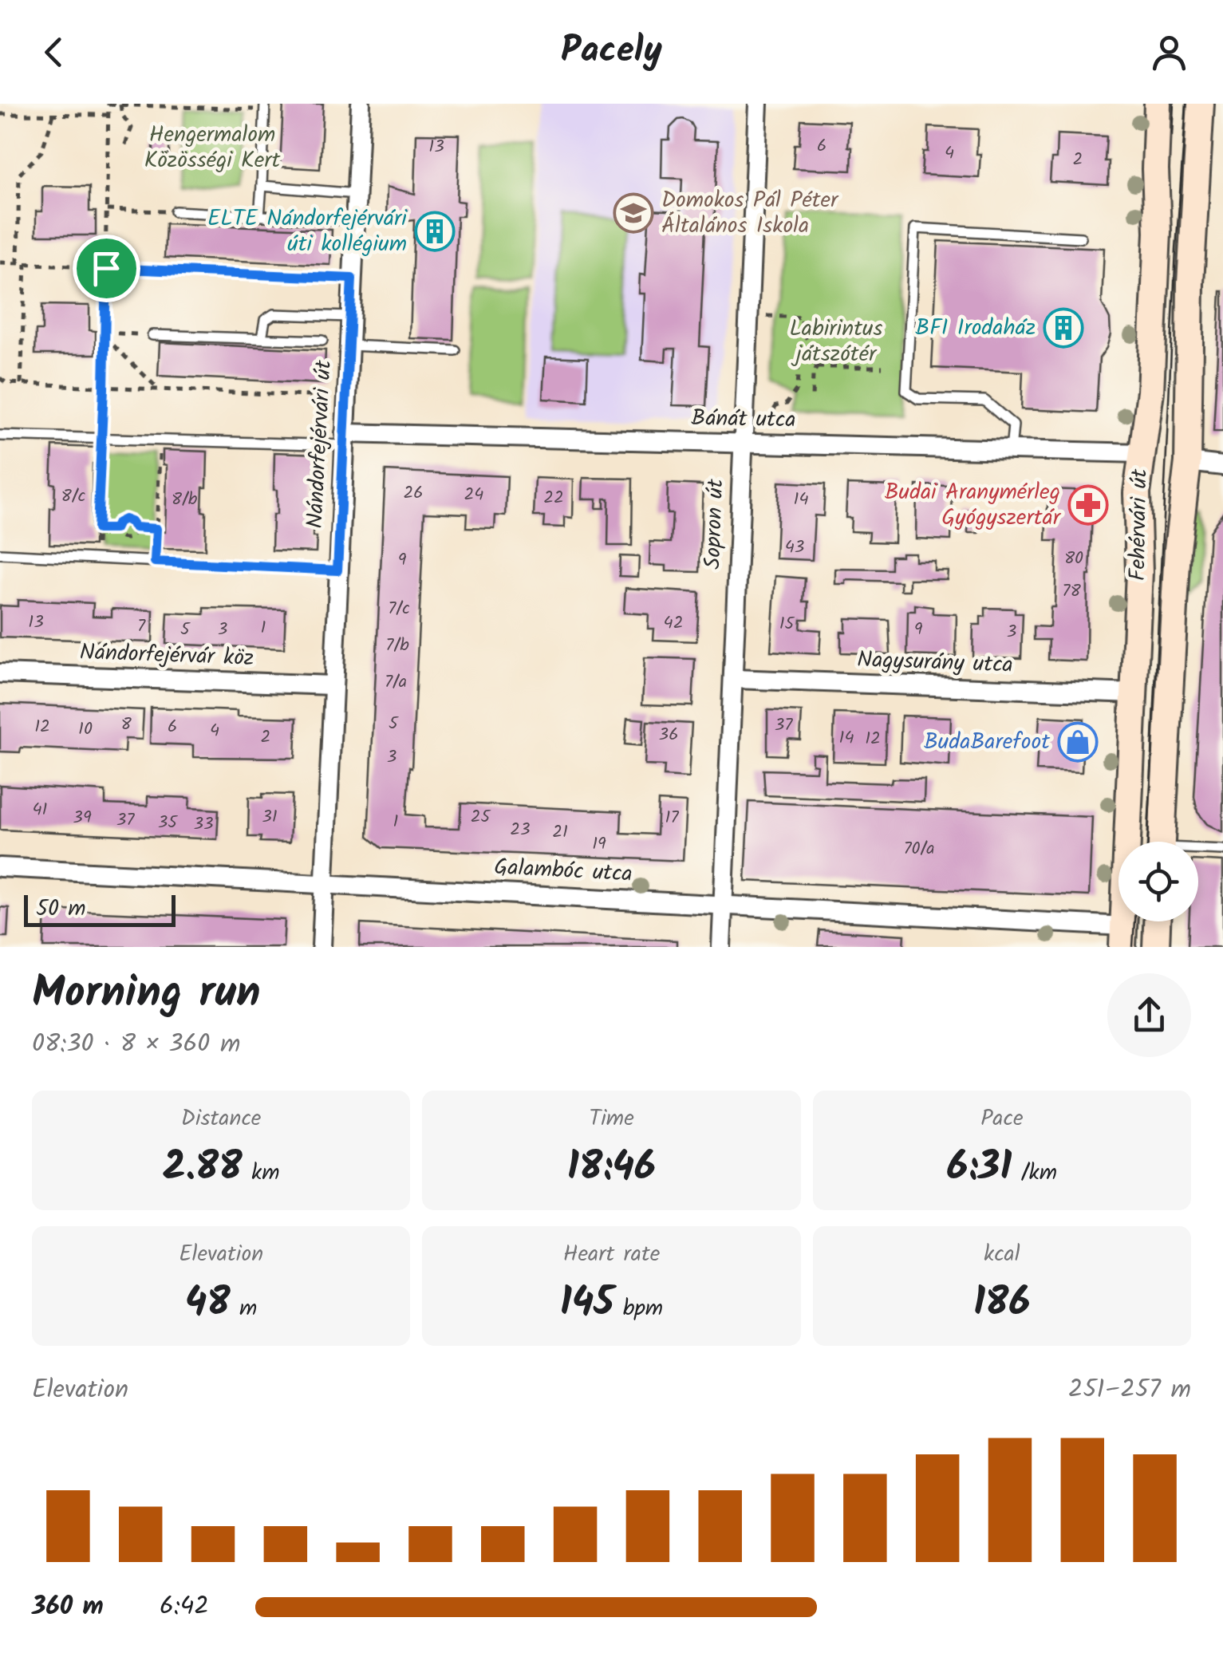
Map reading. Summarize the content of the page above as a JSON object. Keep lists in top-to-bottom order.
{
  "streets": {
    "street": [
      "Bánát utca",
      "Nándorfejérvári út",
      "Sopron út",
      "Fehérvári út",
      "Nándorfejérvár köz",
      "Nagysurány utca",
      "Galambóc utca"
    ]
  },
  "crossings": [
    ["Bánát utca", "Nándorfejérvári út"],
    ["Bánát utca", "Sopron út"],
    ["Bánát utca", "Fehérvári út"],
    ["Nándorfejérvári út", "Nándorfejérvár köz"],
    ["Nándorfejérvári út", "Galambóc utca"],
    ["Sopron út", "Nagysurány utca"],
    ["Sopron út", "Galambóc utca"],
    ["Fehérvári út", "Nagysurány utca"],
    ["Fehérvári út", "Galambóc utca"]
  ],
  "parks": ["Hengermalom Közösségi Kert", "Labirintus játszótér"],
  "places": {
    "school or university": ["Domokos Pál Péter Általános Iskola"],
    "building": ["ELTE Nándorfejérvári úti kollégium", "BFI Irodaház"],
    "pharmacy": ["Budai Aranymérleg Gyógyszertár"],
    "shop": ["BudaBarefoot"]
  },
  "house_numbers": [
    "6",
    "13",
    "4",
    "2",
    "26",
    "24",
    "8/c",
    "22",
    "8/b",
    "14",
    "43",
    "80",
    "9",
    "78",
    "7/c",
    "13",
    "42",
    "15",
    "7",
    "1",
    "5",
    "3",
    "9",
    "3",
    "7/b",
    "7/a",
    "5",
    "8",
    "37",
    "12",
    "6",
    "10",
    "4",
    "36",
    "2",
    "14",
    "12",
    "3",
    "41",
    "31",
    "25",
    "39",
    "17",
    "37",
    "1",
    "35",
    "33",
    "23",
    "21",
    "19",
    "70/a"
  ],
  "scale_bar": "50 m",
  "page": {
    "header": "Pacely",
    "scale": "50 m",
    "heading": ["Morning run", "08:30 · 8 × 360 m"],
    "stats": [
      ["Distance", "2.88 km"],
      ["Time", "18:46"],
      ["Pace", "6:31 /km"],
      ["Elevation", "48 m"],
      ["Heart rate", "145 bpm"],
      ["kcal", "186"]
    ],
    "chart": ["Elevation", "251–257 m"],
    "list": [
      {
        "name": "360 m",
        "note": "6:42"
      }
    ]
  }
}
